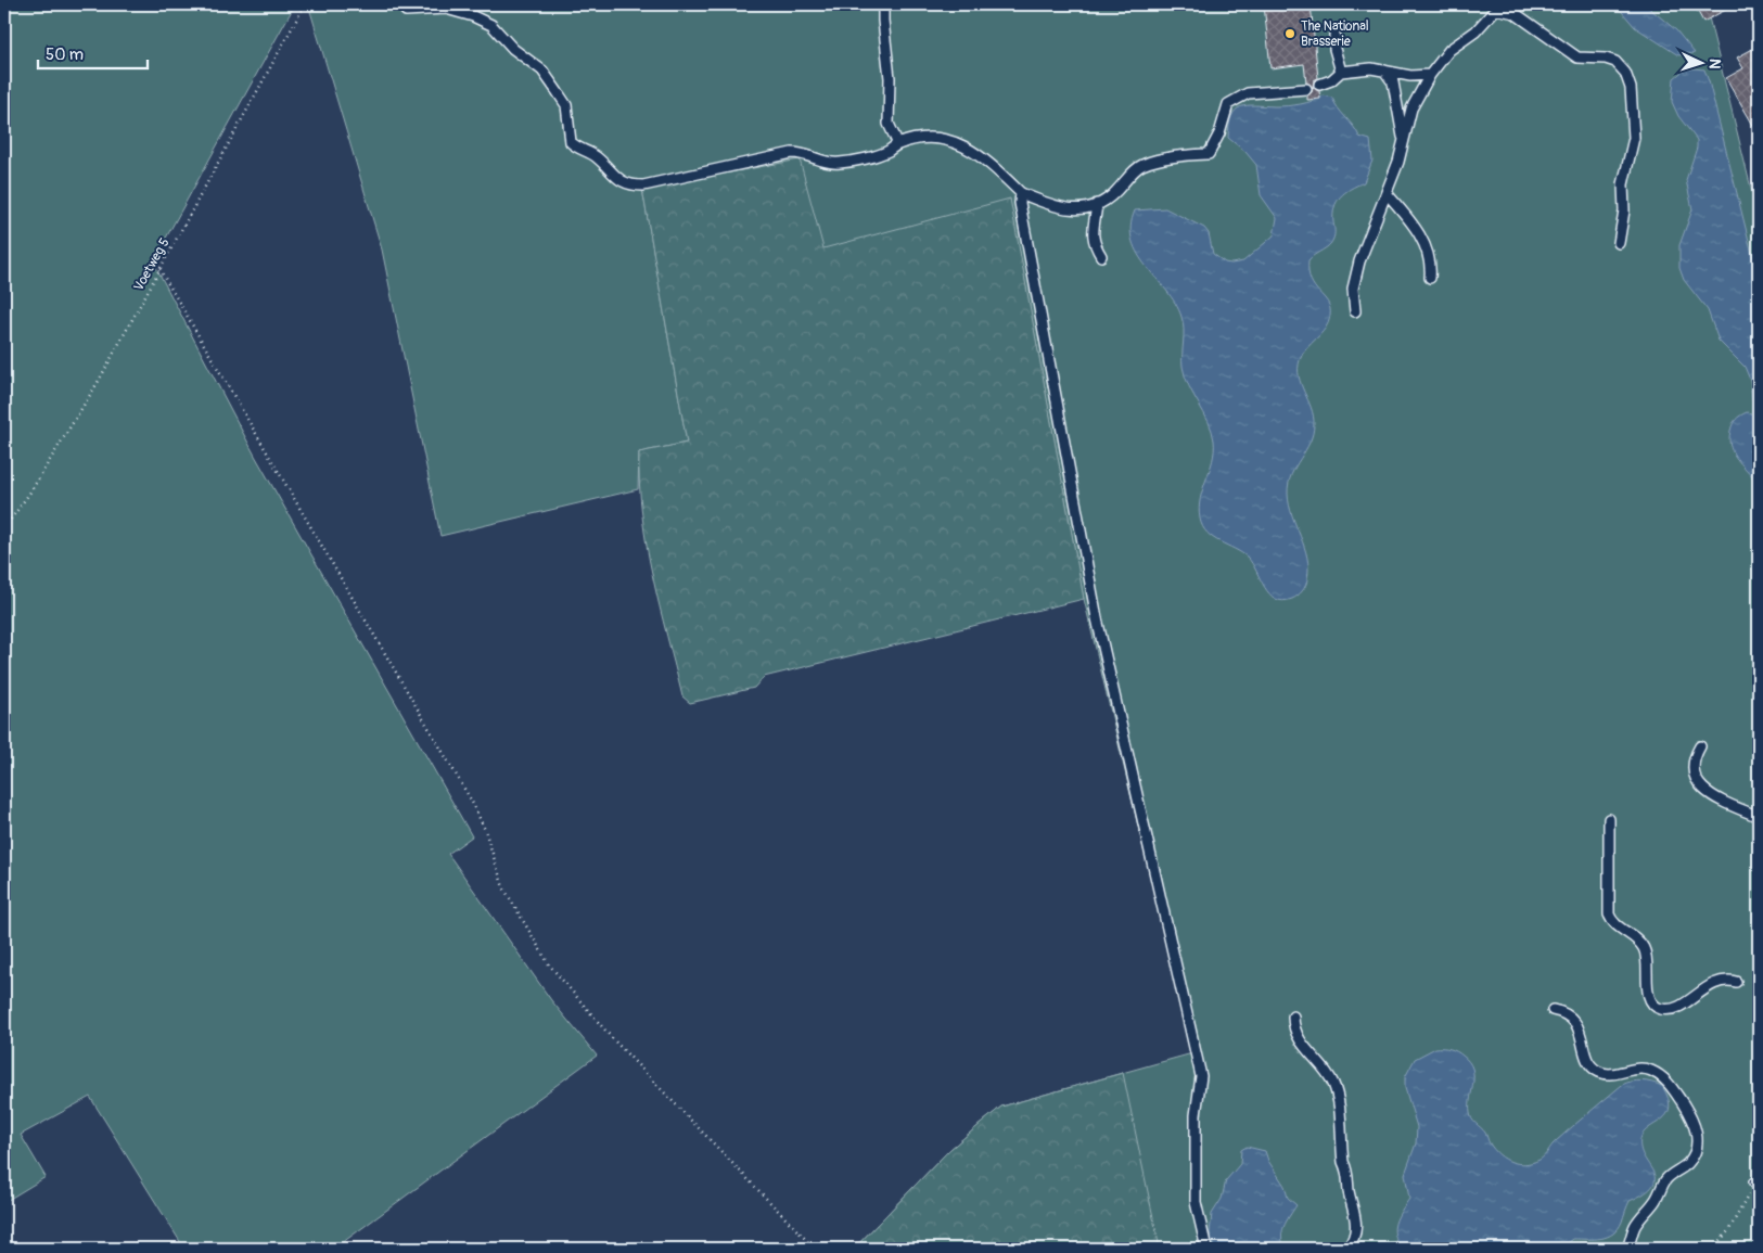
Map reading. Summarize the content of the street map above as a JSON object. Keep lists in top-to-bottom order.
{
  "streets": {
    "path": ["Voetweg 5"]
  },
  "places": ["The National Brasserie"],
  "scale_bar": "50 m",
  "north": "right"
}
